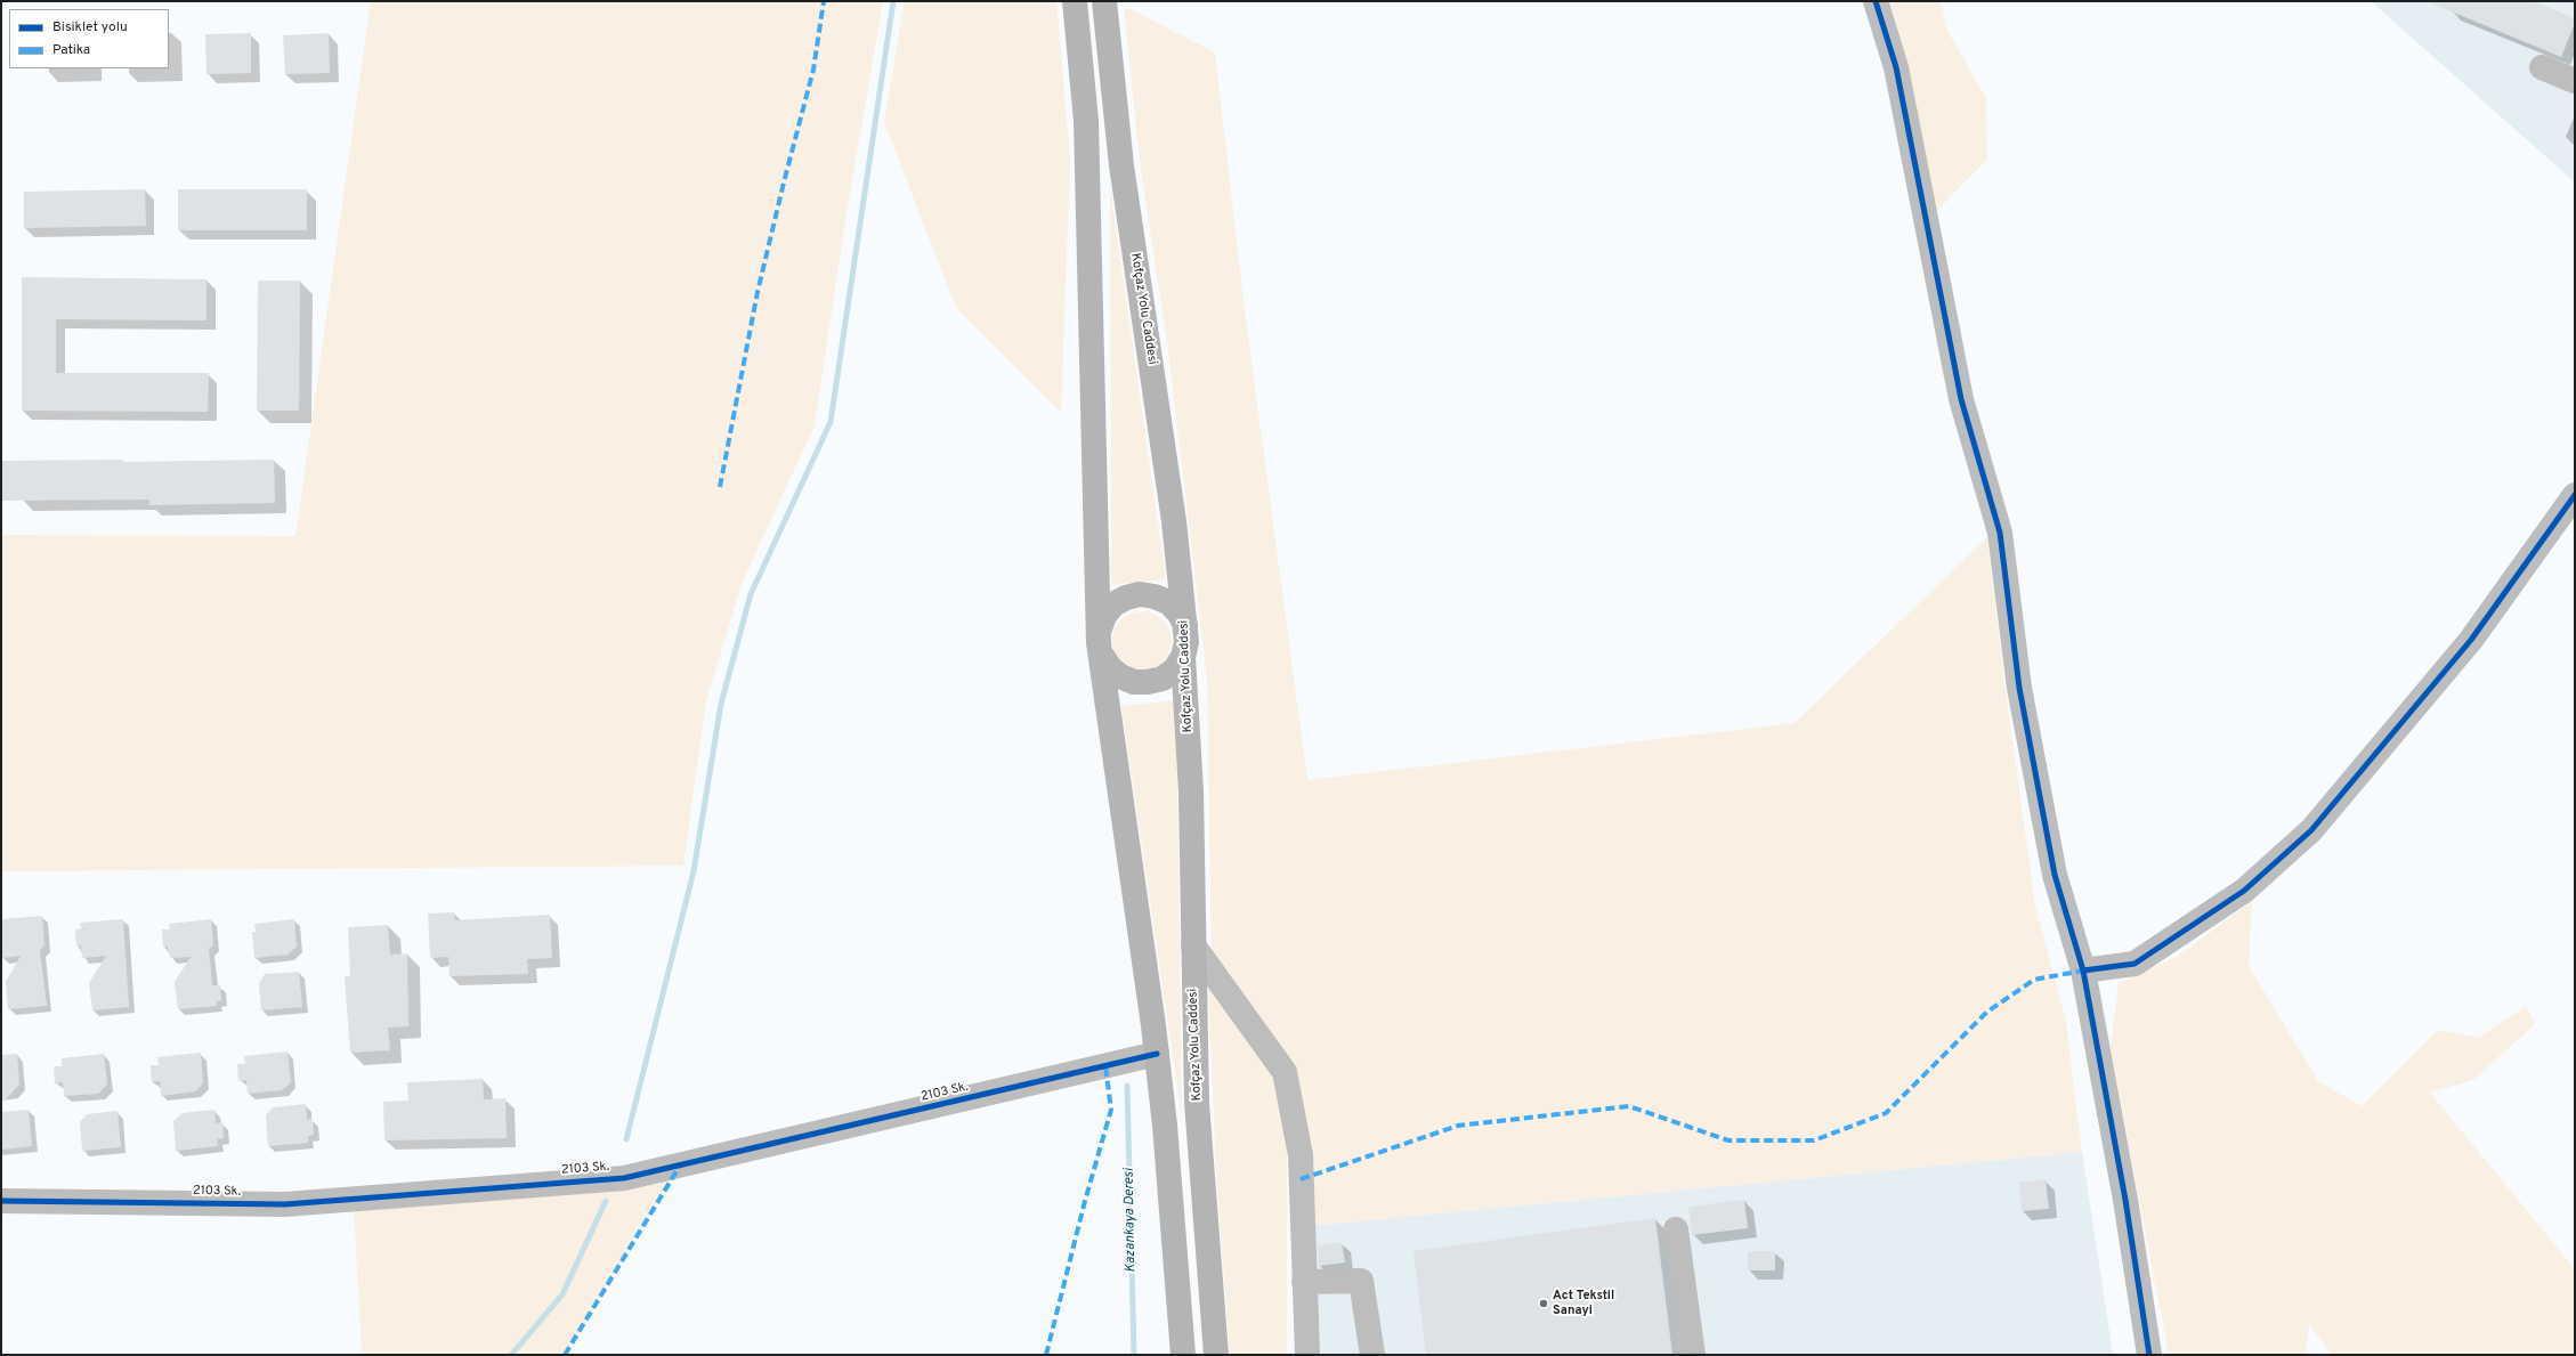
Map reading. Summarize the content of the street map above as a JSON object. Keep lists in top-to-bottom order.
{
  "streets": {
    "main road": ["Kofçaz Yolu Caddesi"],
    "street": ["2103 Sk."]
  },
  "water": ["Kazankaya Deresi"],
  "places": ["Act Tekstil Sanayi"],
  "legend": ["Bisiklet yolu", "Patika"]
}
